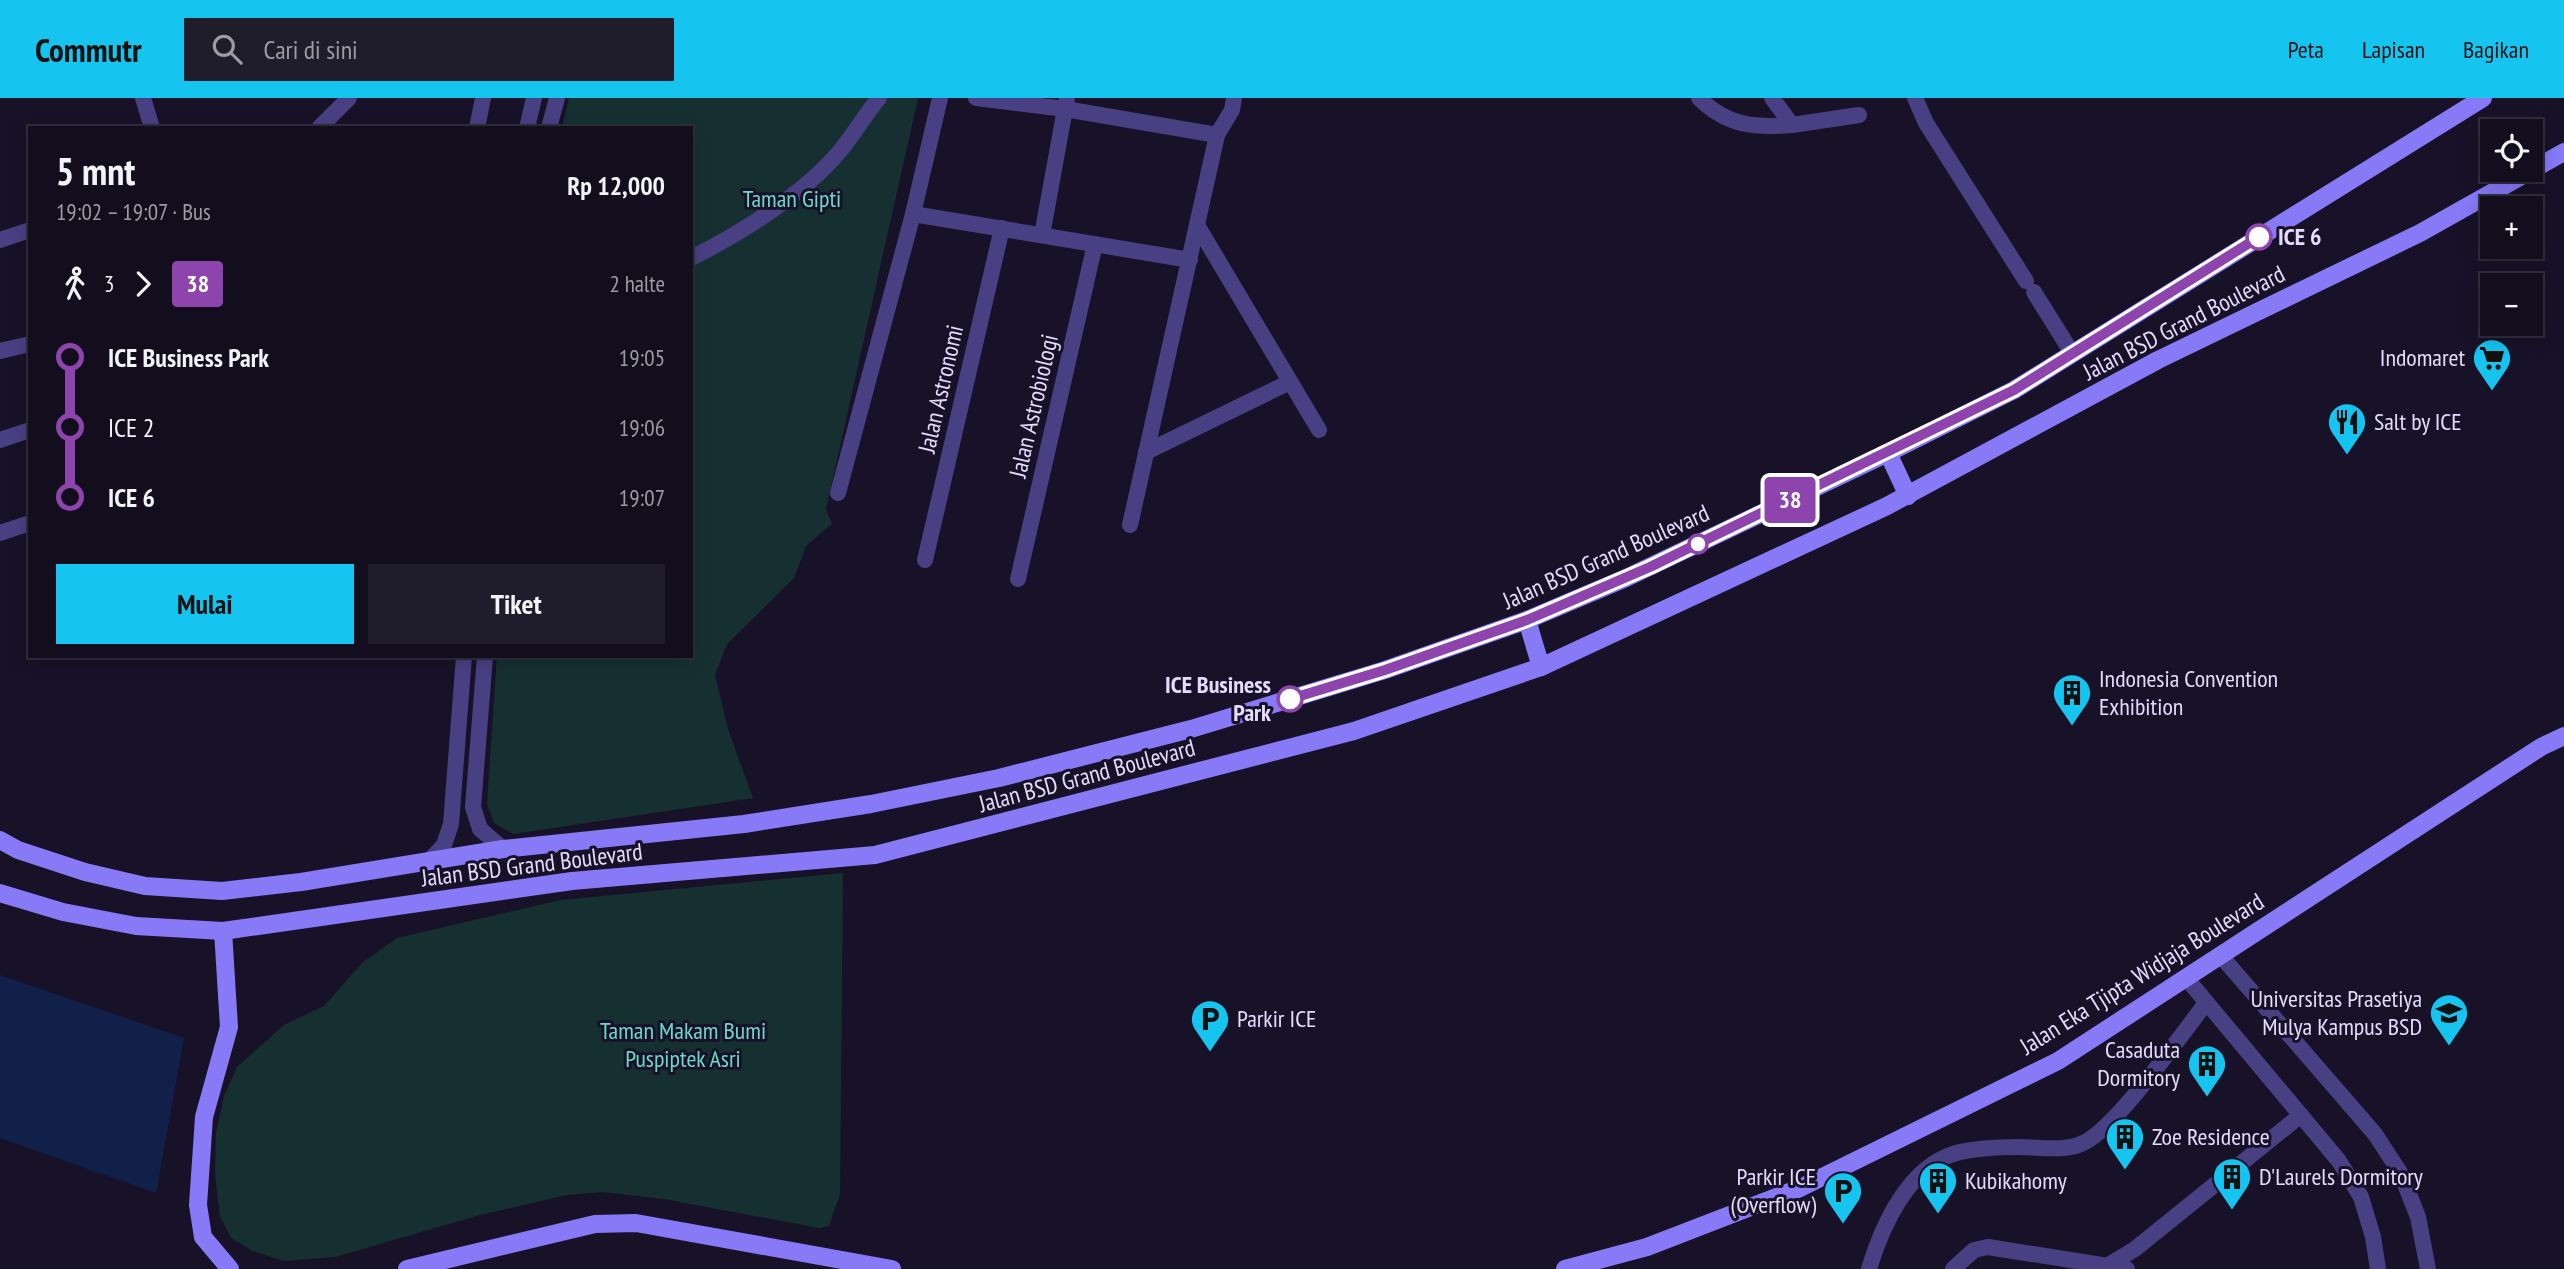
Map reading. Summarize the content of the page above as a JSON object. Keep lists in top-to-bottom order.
{
  "streets": {
    "main road": ["Jalan BSD Grand Boulevard", "Jalan Eka Tjipta Widjaja Boulevard"],
    "street": ["Jalan Astronomi", "Jalan Astrobiologi"]
  },
  "parks": ["Taman Gipti", "Taman Makam Bumi Puspiptek Asri"],
  "places": {
    "other": ["ICE 6", "ICE Business Park"],
    "supermarket": ["Indomaret"],
    "restaurant": ["Salt by ICE"],
    "building": [
      "Indonesia Convention Exhibition",
      "Casaduta Dormitory",
      "Zoe Residence",
      "D'Laurels Dormitory",
      "Kubikahomy"
    ],
    "school or university": ["Universitas Prasetiya Mulya Kampus BSD"],
    "parking": ["Parkir ICE", "Parkir ICE (Overflow)"]
  },
  "lines": ["bus line 38"],
  "page": {
    "header": "Commutr",
    "search": "Cari di sini",
    "nav": ["Peta", "Lapisan", "Bagikan"],
    "on_map": "38",
    "map_buttons": ["+", "−"],
    "heading": ["5 mnt", "19:02 – 19:07 · Bus", "Rp 12,000"],
    "legs": ["3", "38", "2 halte"],
    "list": [
      {
        "name": "ICE Business Park",
        "value": "19:05"
      },
      {
        "name": "ICE 2",
        "value": "19:06"
      },
      {
        "name": "ICE 6",
        "value": "19:07"
      }
    ],
    "buttons": ["Mulai", "Tiket"]
  }
}
